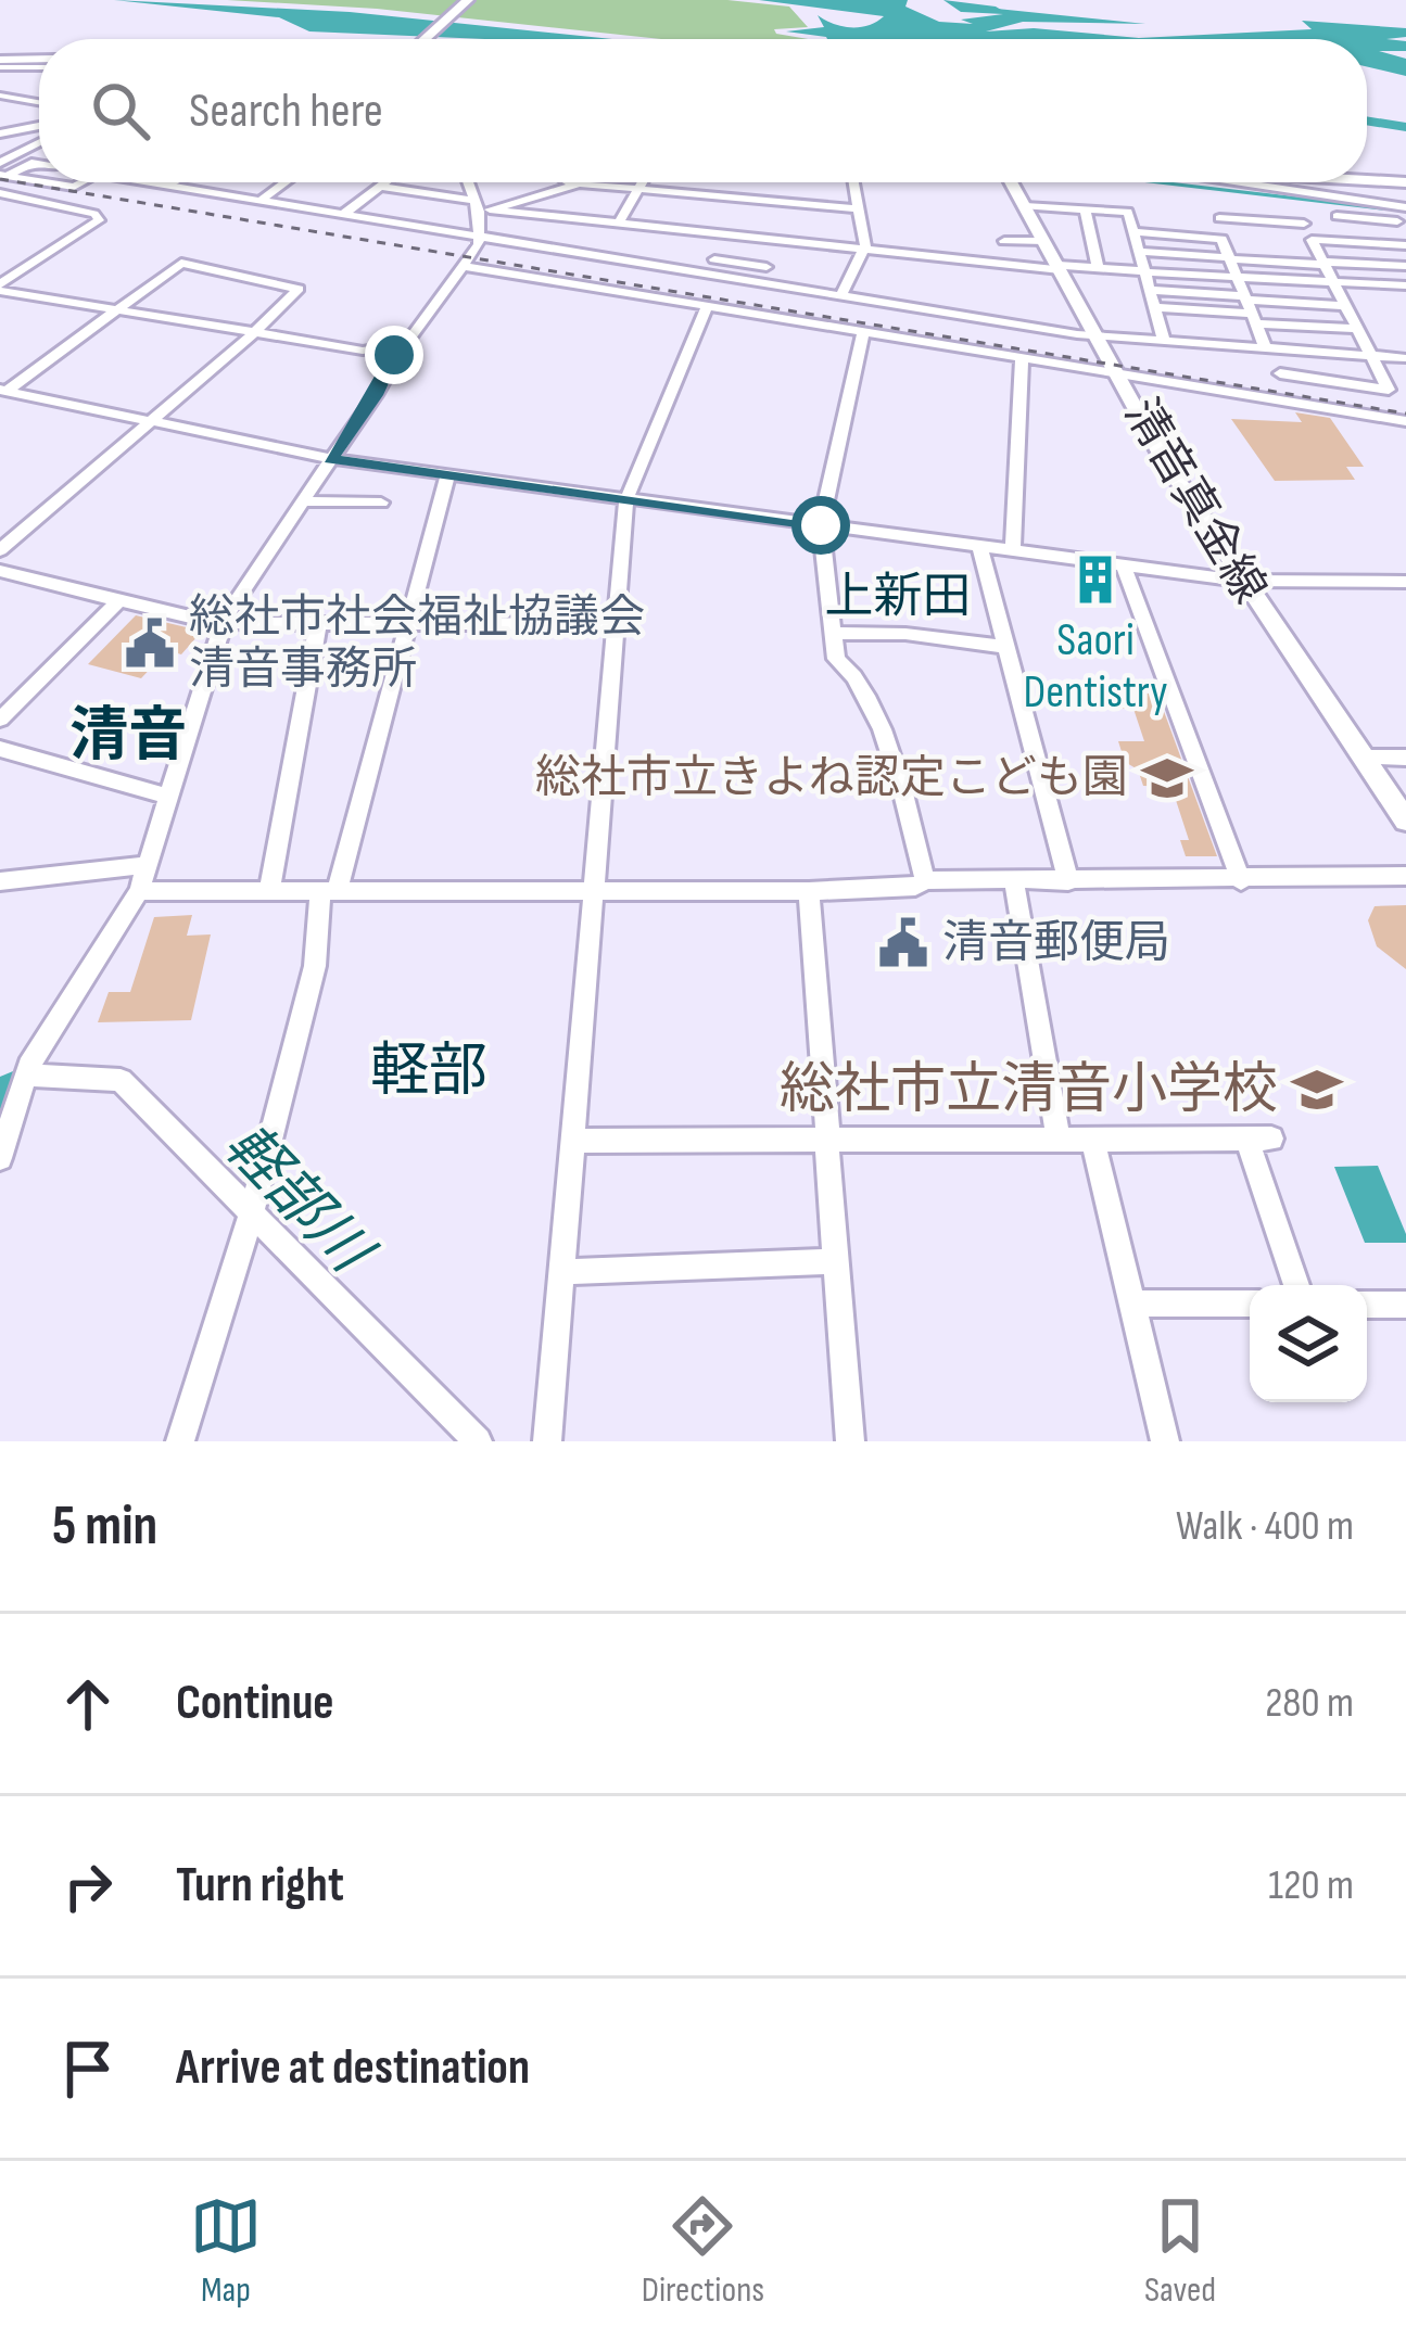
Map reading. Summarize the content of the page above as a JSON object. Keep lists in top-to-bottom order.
{
  "streets": {
    "main road": ["清音真金線"]
  },
  "districts": ["上新田", "清音", "軽部"],
  "water": ["軽部川"],
  "places": {
    "building": ["Saori Dentistry"],
    "public building": ["総社市社会福祉協議会 清音事務所", "清音郵便局"],
    "school or university": ["総社市立きよね認定こども園", "総社市立清音小学校"]
  },
  "page": {
    "search": "Search here",
    "heading": ["5 min", "Walk · 400 m"],
    "list": [
      ["Continue", "280 m"],
      ["Turn right", "120 m"],
      "Arrive at destination"
    ],
    "nav": ["Map", "Directions", "Saved"]
  }
}
